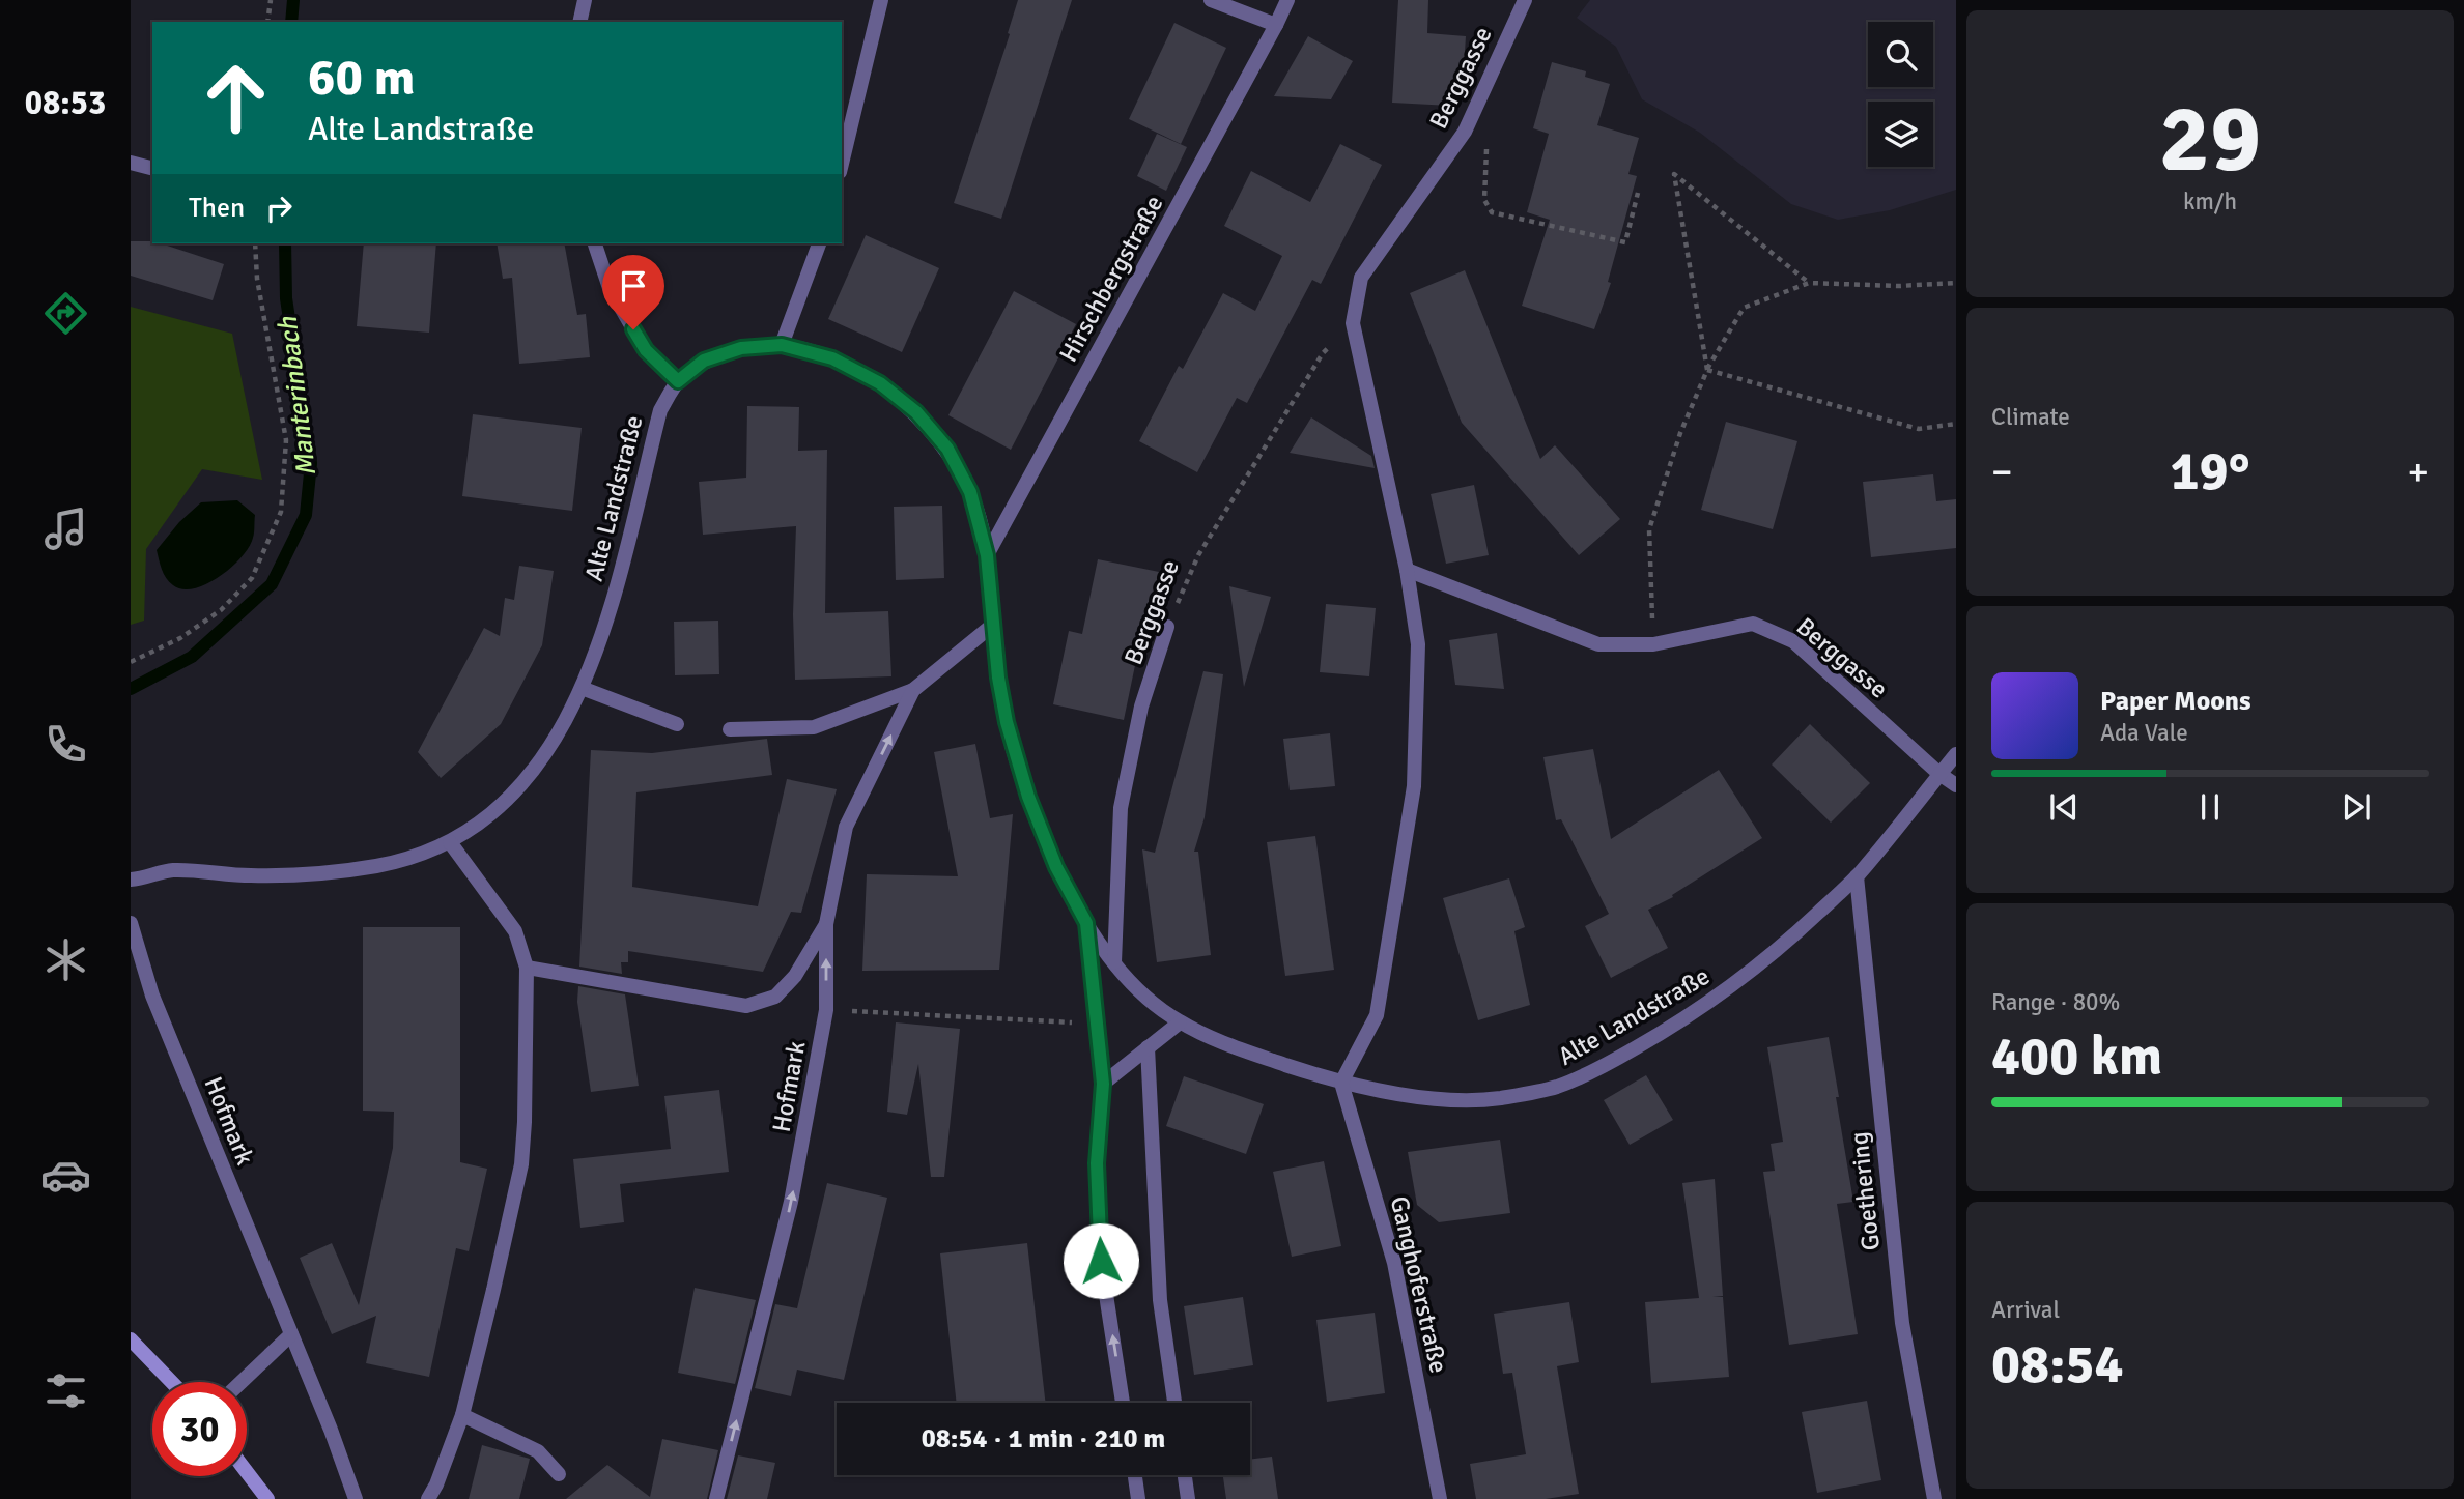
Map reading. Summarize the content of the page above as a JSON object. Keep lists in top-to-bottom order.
{
  "streets": {
    "street": [
      "Berggasse",
      "Hirschbergstraße",
      "Alte Landstraße",
      "Hofmark",
      "Goethering",
      "Ganghoferstraße"
    ]
  },
  "crossings": [
    ["Berggasse", "Alte Landstraße"],
    ["Berggasse", "Ganghoferstraße"],
    ["Hirschbergstraße", "Alte Landstraße"],
    ["Alte Landstraße", "Goethering"],
    ["Alte Landstraße", "Ganghoferstraße"]
  ],
  "one_way": ["Hofmark"],
  "water": ["Manterinbach"],
  "page": {
    "tabs": "08:53",
    "tile": [
      ["29", "km/h"],
      "Climate",
      ["Range · 80%", "400 km"],
      ["Arrival", "08:54"]
    ],
    "turn": ["60 m", "Alte Landstraße"],
    "then": "Then",
    "heat": ["−", "19°", "+"],
    "song": ["Paper Moons", "Ada Vale"],
    "limit": "30",
    "trip": "08:54 · 1 min · 210 m"
  }
}
